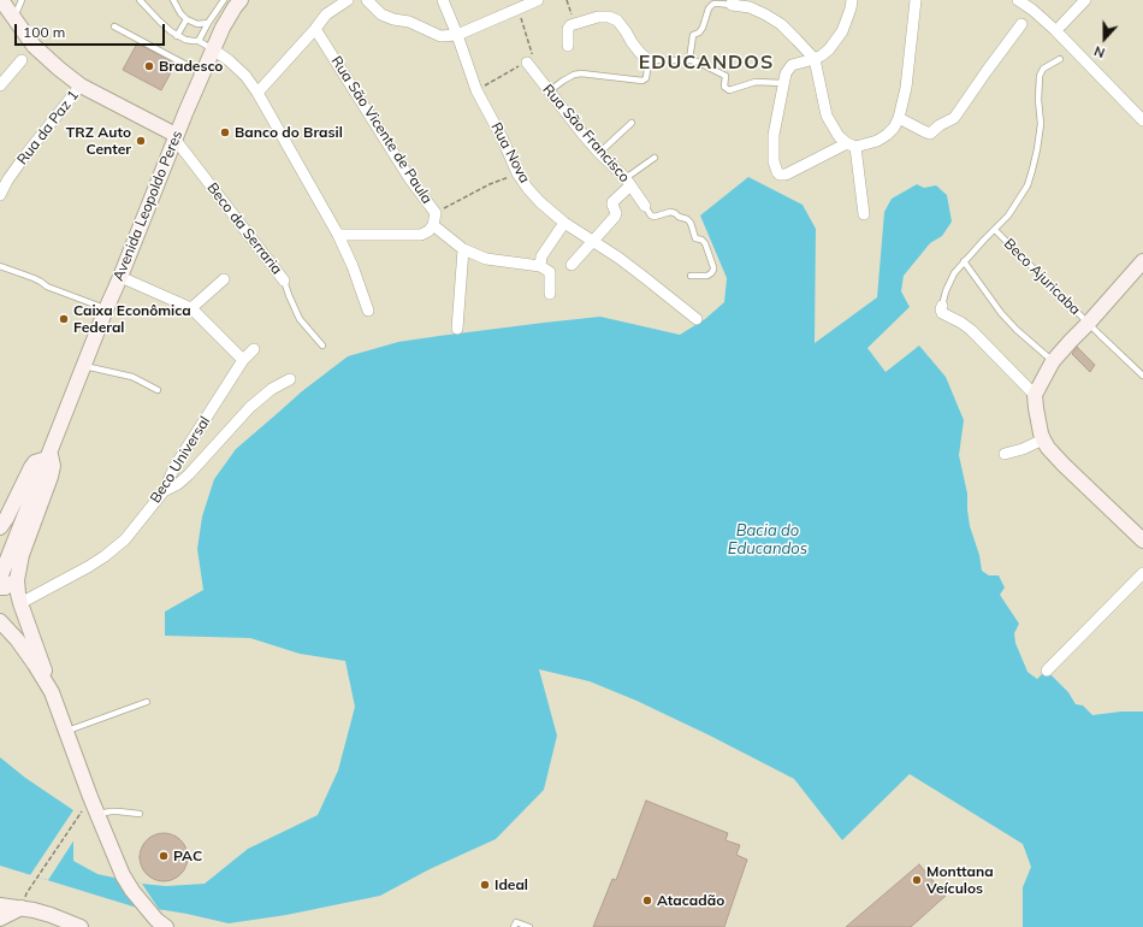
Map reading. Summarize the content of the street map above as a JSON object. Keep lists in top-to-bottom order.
{
  "streets": {
    "street": [
      "Rua da Paz 1",
      "Rua São Vicente de Paula",
      "Rua São Francisco",
      "Rua Nova",
      "Avenida Leopoldo Peres",
      "Beco da Serraria",
      "Beco Universal"
    ],
    "lane": ["Beco Ajuricaba"]
  },
  "crossings": [
    ["Avenida Leopoldo Peres", "Beco da Serraria"]
  ],
  "districts": ["EDUCANDOS"],
  "water": ["Bacia do Educandos"],
  "places": [
    "Bradesco",
    "Banco do Brasil",
    "TRZ Auto Center",
    "Caixa Econômica Federal",
    "PAC",
    "Monttana Veículos",
    "Ideal",
    "Atacadão"
  ],
  "scale_bar": "100 m",
  "north": "bottom"
}
